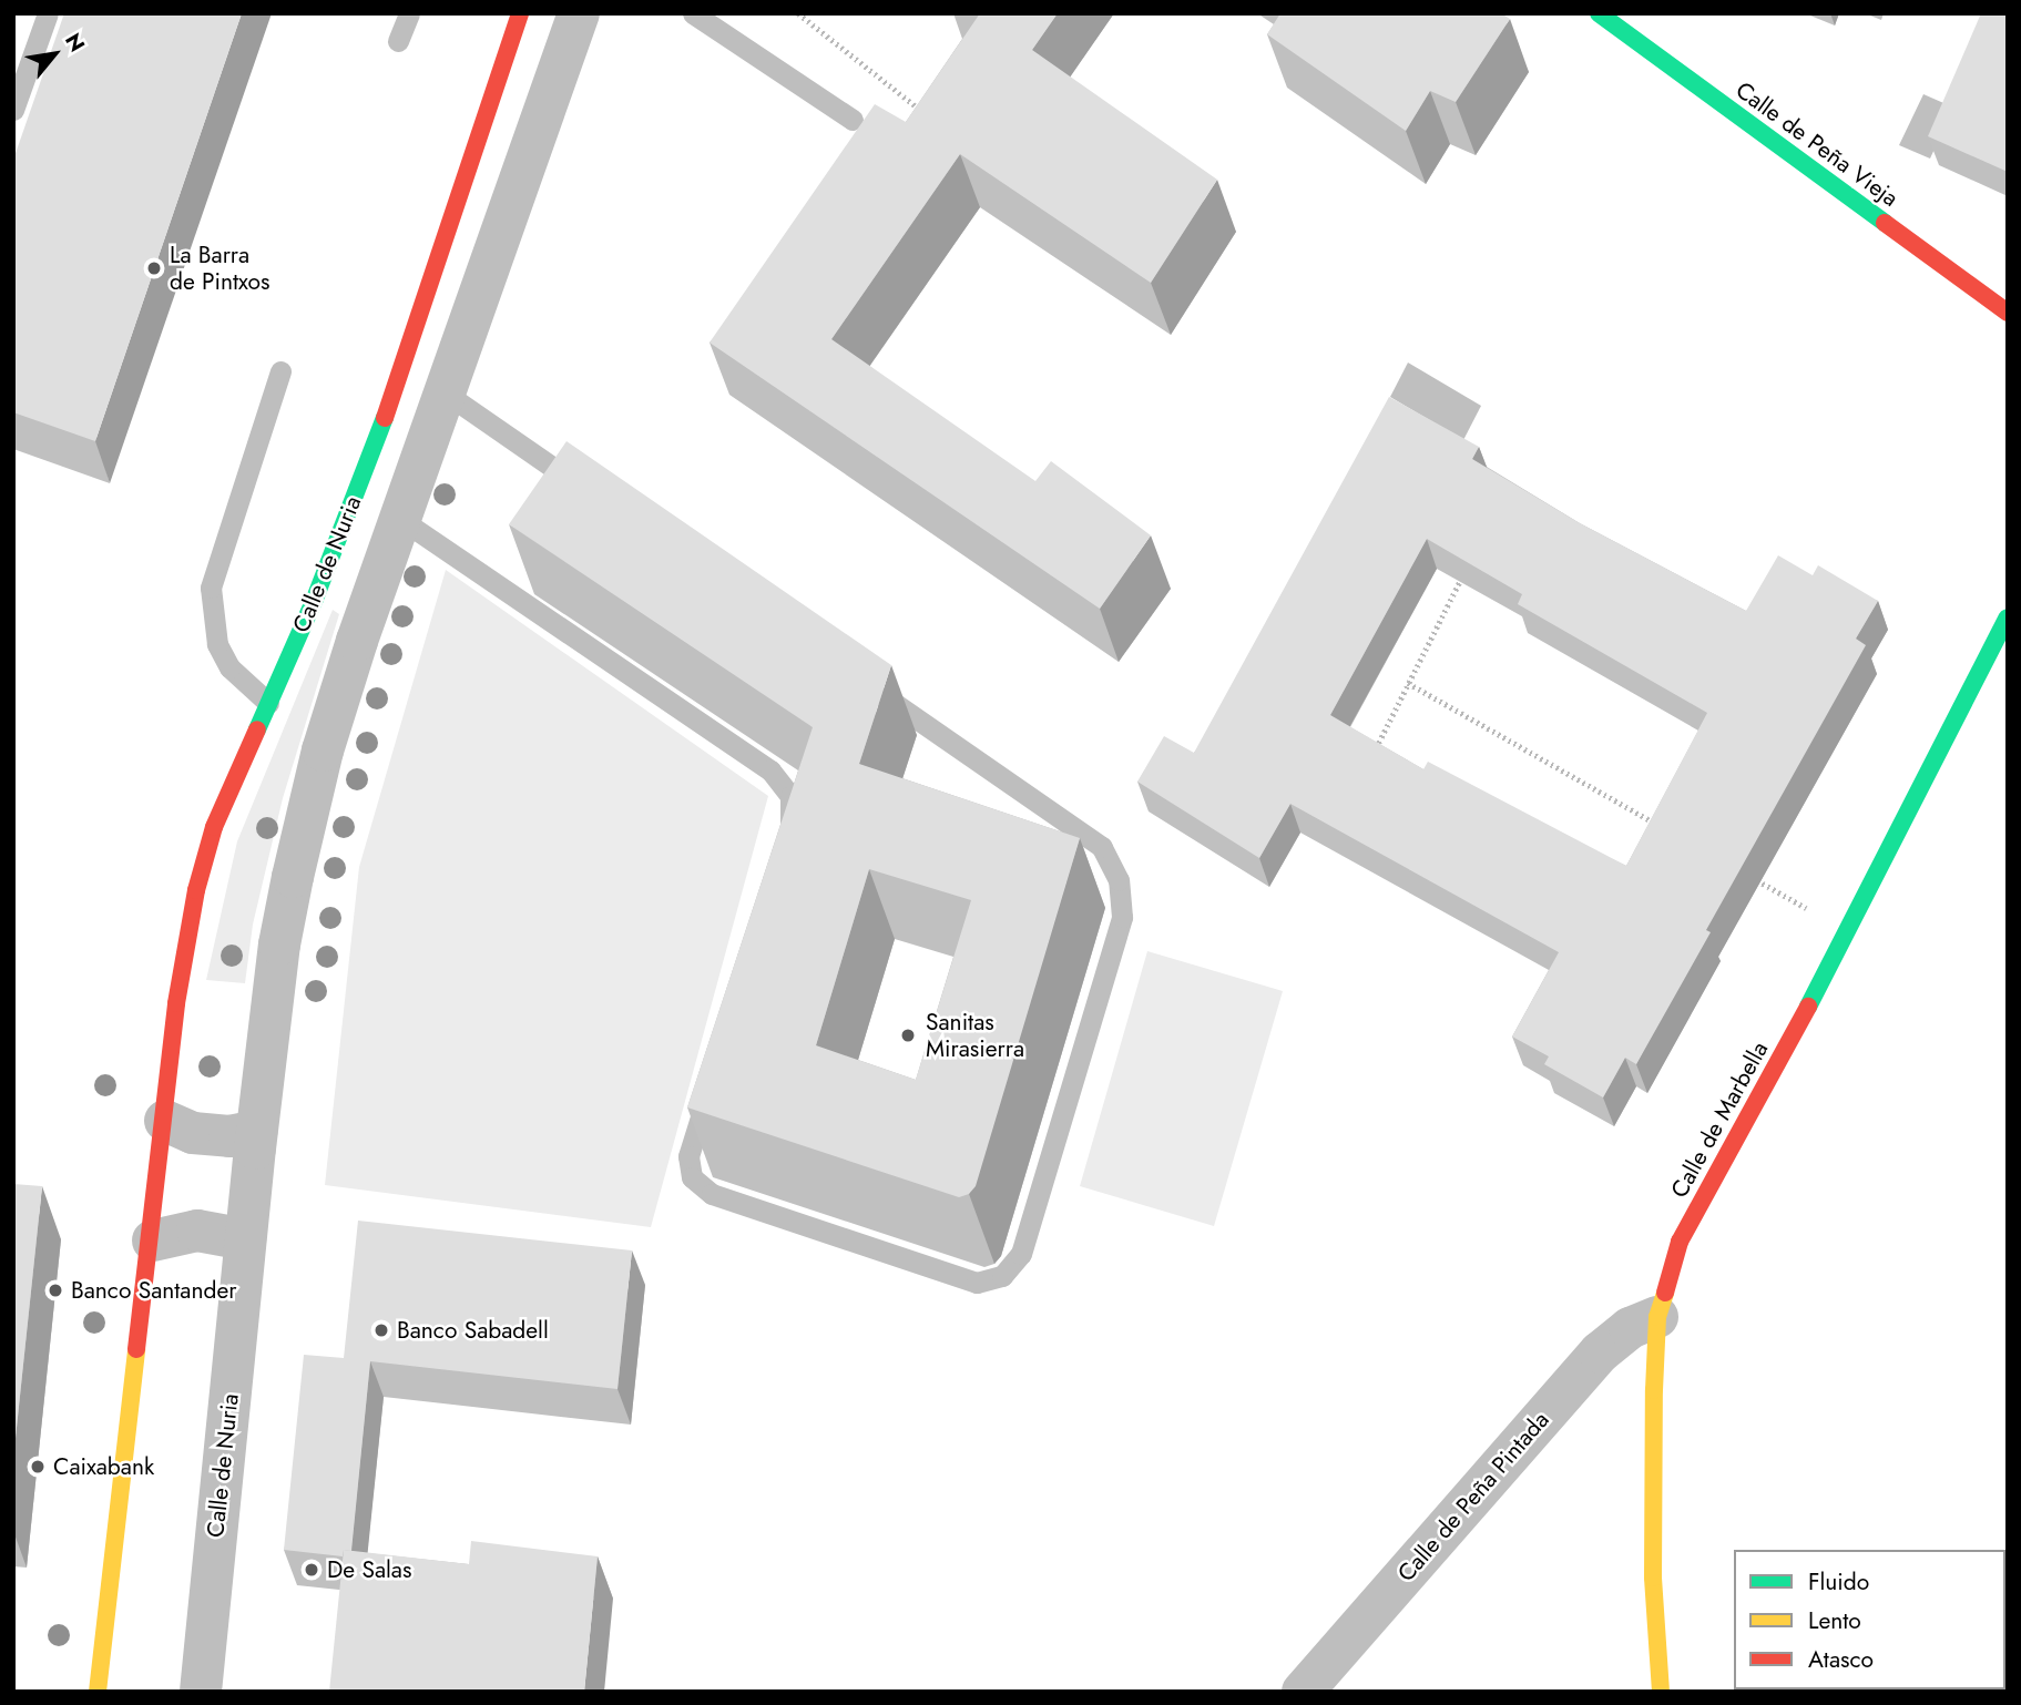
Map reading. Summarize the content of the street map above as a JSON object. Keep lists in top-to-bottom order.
{
  "streets": {
    "street": [
      "Calle de Peña Vieja",
      "Calle de Nuria",
      "Calle de Marbella",
      "Calle de Peña Pintada"
    ]
  },
  "crossings": [
    ["Calle de Marbella", "Calle de Peña Pintada"]
  ],
  "places": [
    "La Barra de Pintxos",
    "Sanitas Mirasierra",
    "Banco Santander",
    "Banco Sabadell",
    "Caixabank",
    "De Salas"
  ],
  "legend": ["Fluido", "Lento", "Atasco"],
  "north": "top right"
}
